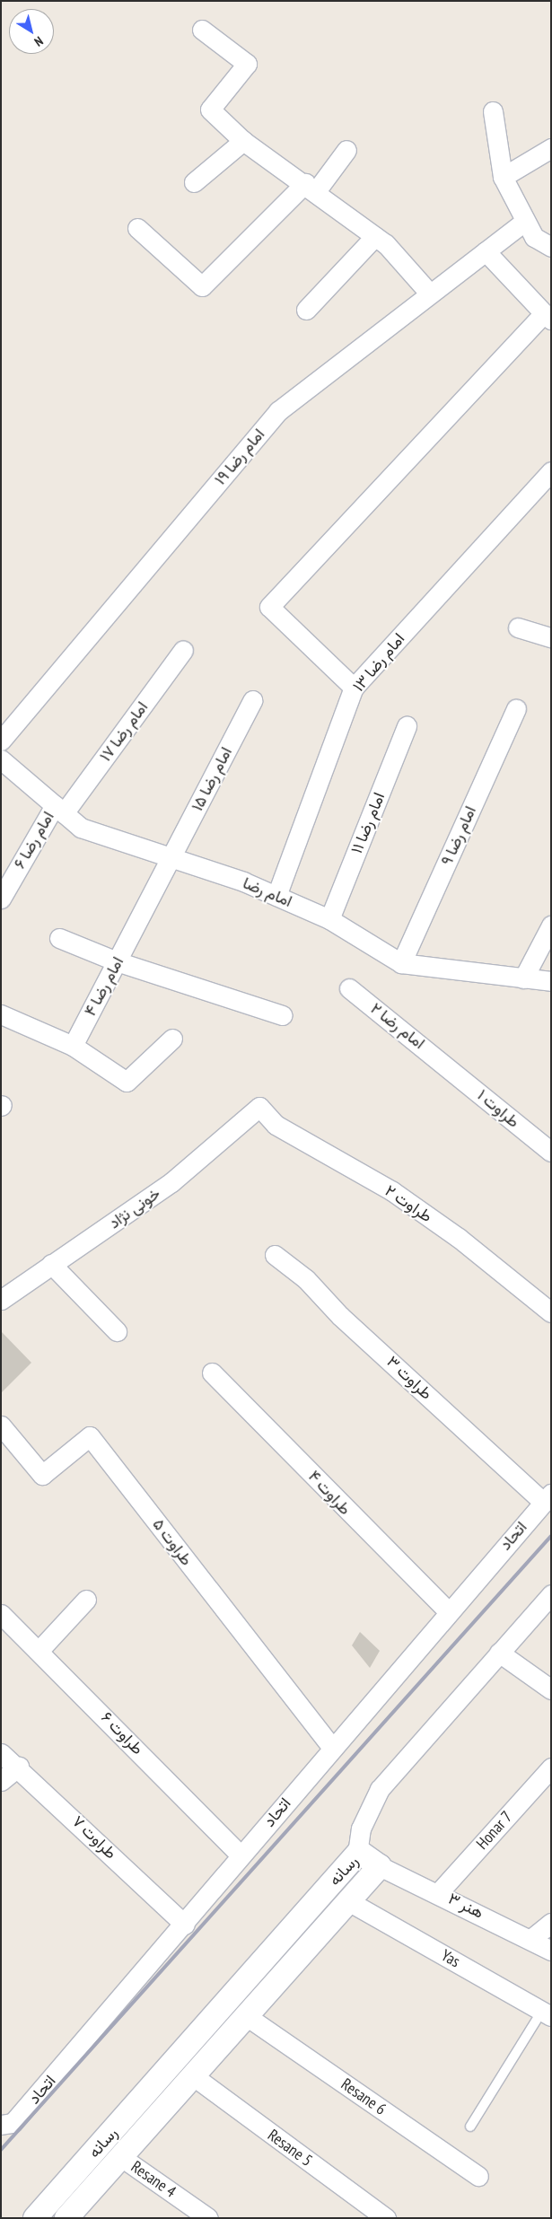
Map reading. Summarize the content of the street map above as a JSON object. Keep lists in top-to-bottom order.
{
  "streets": {
    "street": [
      "امام رضا ۱۹",
      "امام رضا ۱۳",
      "امام رضا ۱۷",
      "امام رضا ۱۵",
      "امام رضا ۱۱",
      "امام رضا ۹",
      "امام رضا ۶",
      "امام رضا",
      "امام رضا ۴",
      "امام رضا ۲",
      "طراوت ۱",
      "طراوت ۲",
      "خونی نژاد",
      "طراوت ۳",
      "طراوت ۴",
      "اتحاد",
      "طراوت ۵",
      "طراوت ۶",
      "Honar 7",
      "طراوت ۷",
      "رسانه",
      "هنر ۳",
      "Yas",
      "Resane 6",
      "Resane 5",
      "Resane 4"
    ]
  },
  "crossings": [
    ["امام رضا ۱۳", "امام رضا"],
    ["امام رضا ۱۷", "امام رضا ۶"],
    ["امام رضا ۱۷", "امام رضا"],
    ["امام رضا ۱۵", "امام رضا"],
    ["امام رضا ۱۵", "امام رضا ۴"],
    ["امام رضا ۱۱", "امام رضا"],
    ["امام رضا ۹", "امام رضا"],
    ["امام رضا ۶", "امام رضا"],
    ["امام رضا", "امام رضا ۴"],
    ["امام رضا ۲", "طراوت ۱"],
    ["طراوت ۲", "خونی نژاد"],
    ["طراوت ۳", "اتحاد"],
    ["طراوت ۴", "اتحاد"],
    ["اتحاد", "طراوت ۵"],
    ["اتحاد", "طراوت ۶"],
    ["اتحاد", "طراوت ۷"],
    ["Honar 7", "هنر ۳"],
    ["رسانه", "هنر ۳"],
    ["رسانه", "Yas"],
    ["رسانه", "Resane 6"],
    ["رسانه", "Resane 5"],
    ["رسانه", "Resane 4"]
  ],
  "north": "bottom right"
}
